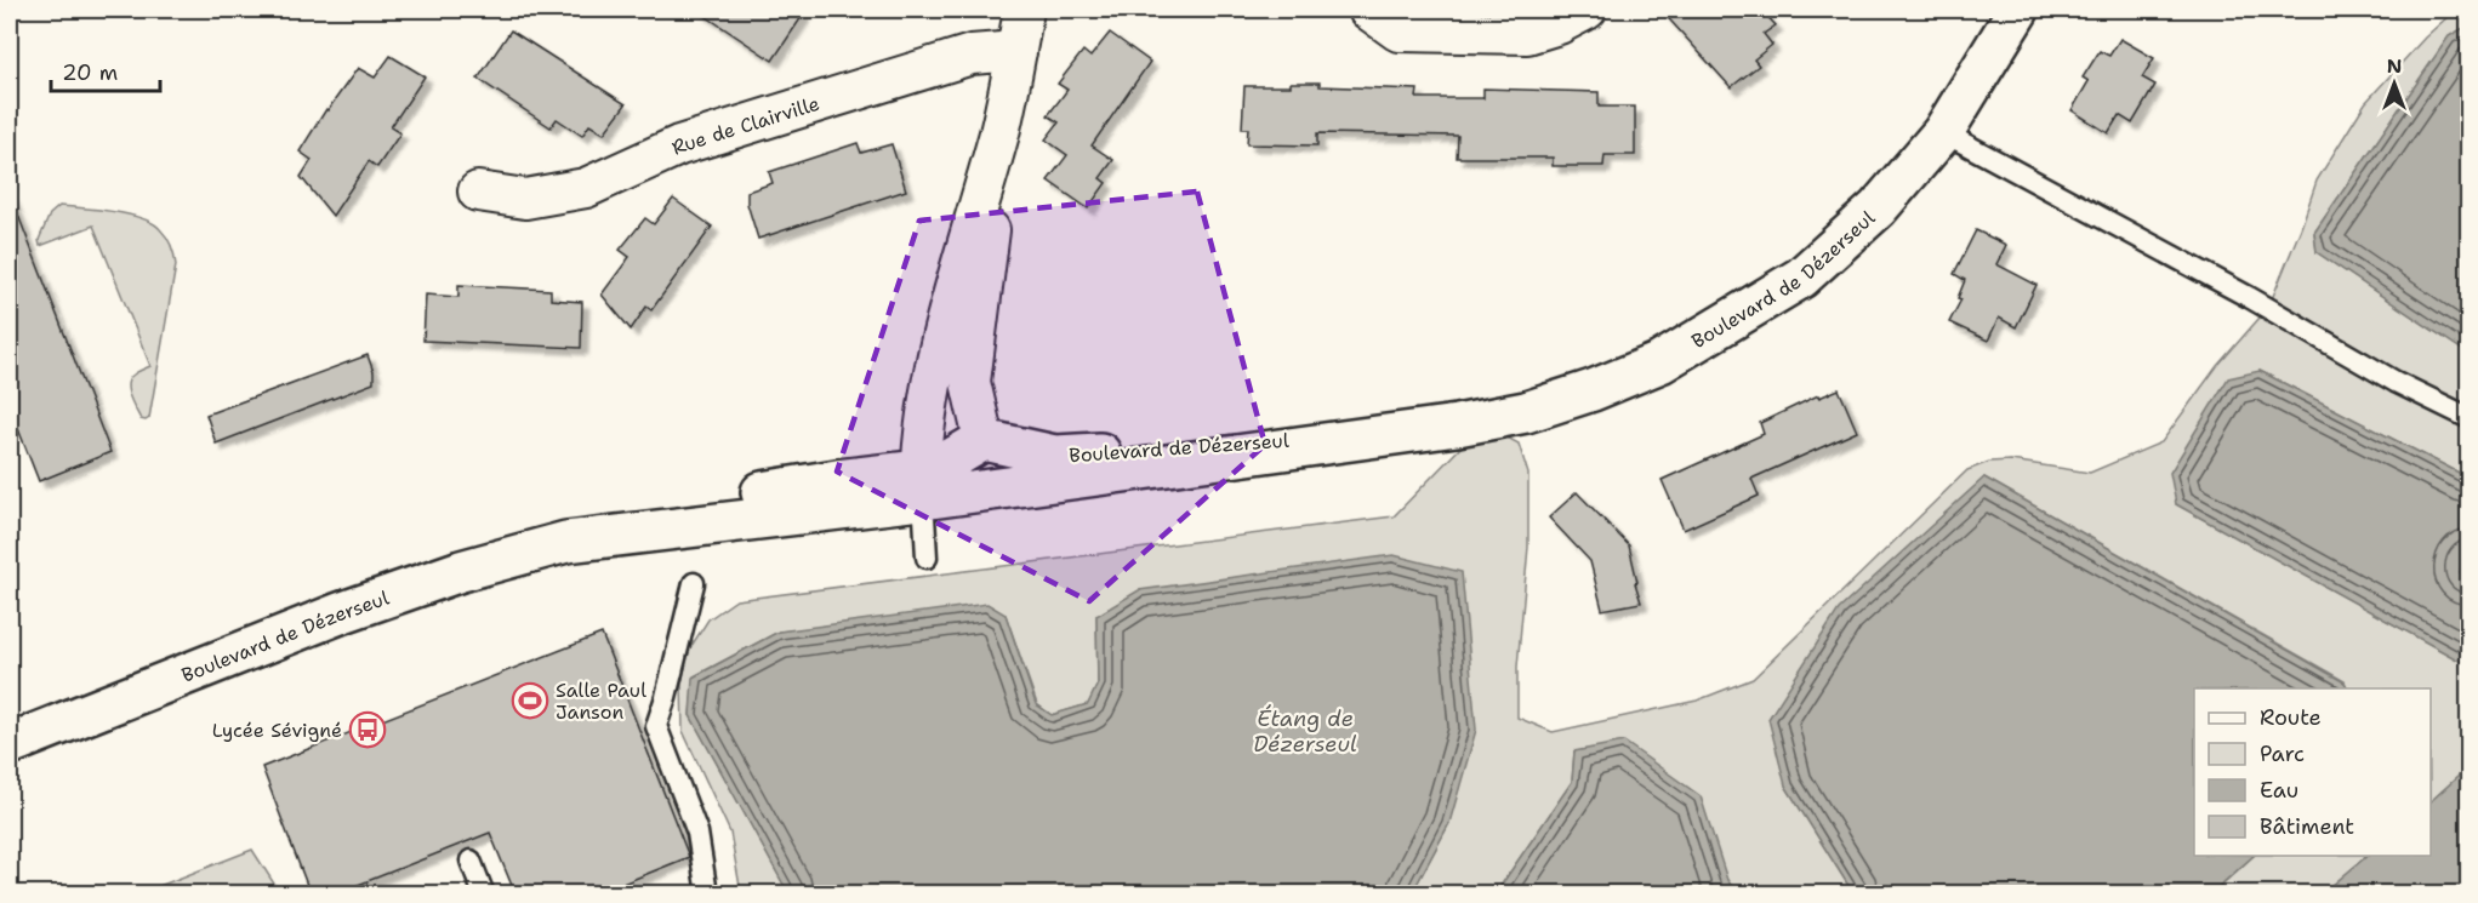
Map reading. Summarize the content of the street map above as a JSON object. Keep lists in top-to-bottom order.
{
  "streets": {
    "street": ["Rue de Clairville", "Boulevard de Dézerseul"]
  },
  "water": ["Étang de Dézerseul"],
  "places": {
    "sports": ["Salle Paul Janson"],
    "bus stop": ["Lycée Sévigné"]
  },
  "legend": [
    "Route",
    "Parc",
    "Eau",
    "Bâtiment"
  ],
  "scale_bar": "20 m",
  "north": "top"
}
